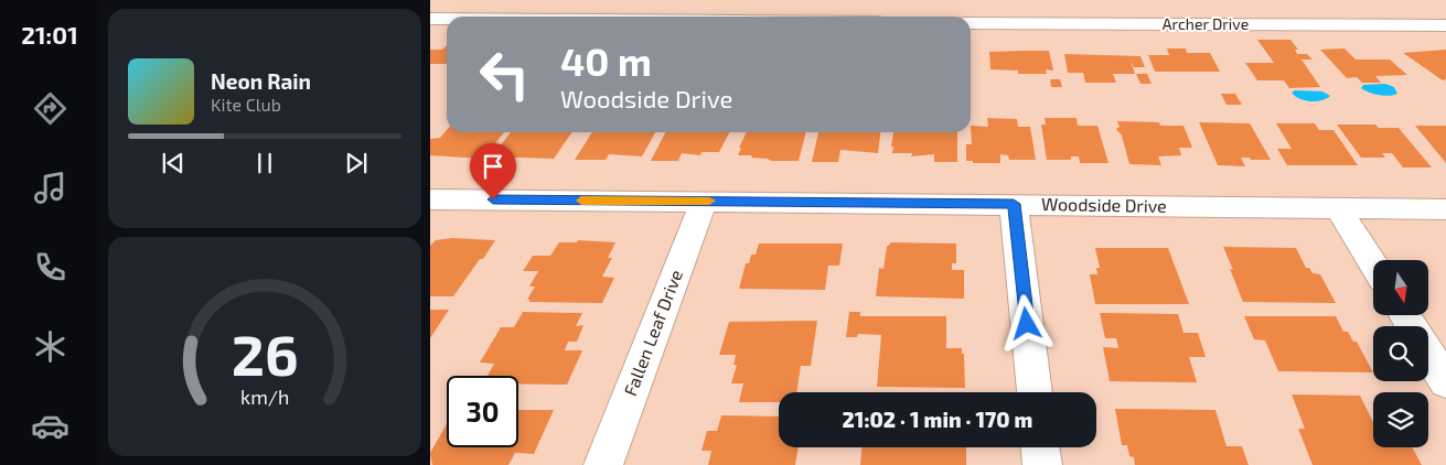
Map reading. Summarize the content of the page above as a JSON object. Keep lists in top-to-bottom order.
{
  "streets": {
    "street": ["Archer Drive", "Woodside Drive", "Fallen Leaf Drive"]
  },
  "crossings": [
    ["Woodside Drive", "Fallen Leaf Drive"]
  ],
  "north": "bottom",
  "page": {
    "tabs": "21:01",
    "turn": ["40 m", "Woodside Drive"],
    "song": ["Neon Rain", "Kite Club"],
    "limit": "30",
    "trip": "21:02 · 1 min · 170 m",
    "gauge": ["26", "km/h"]
  }
}
